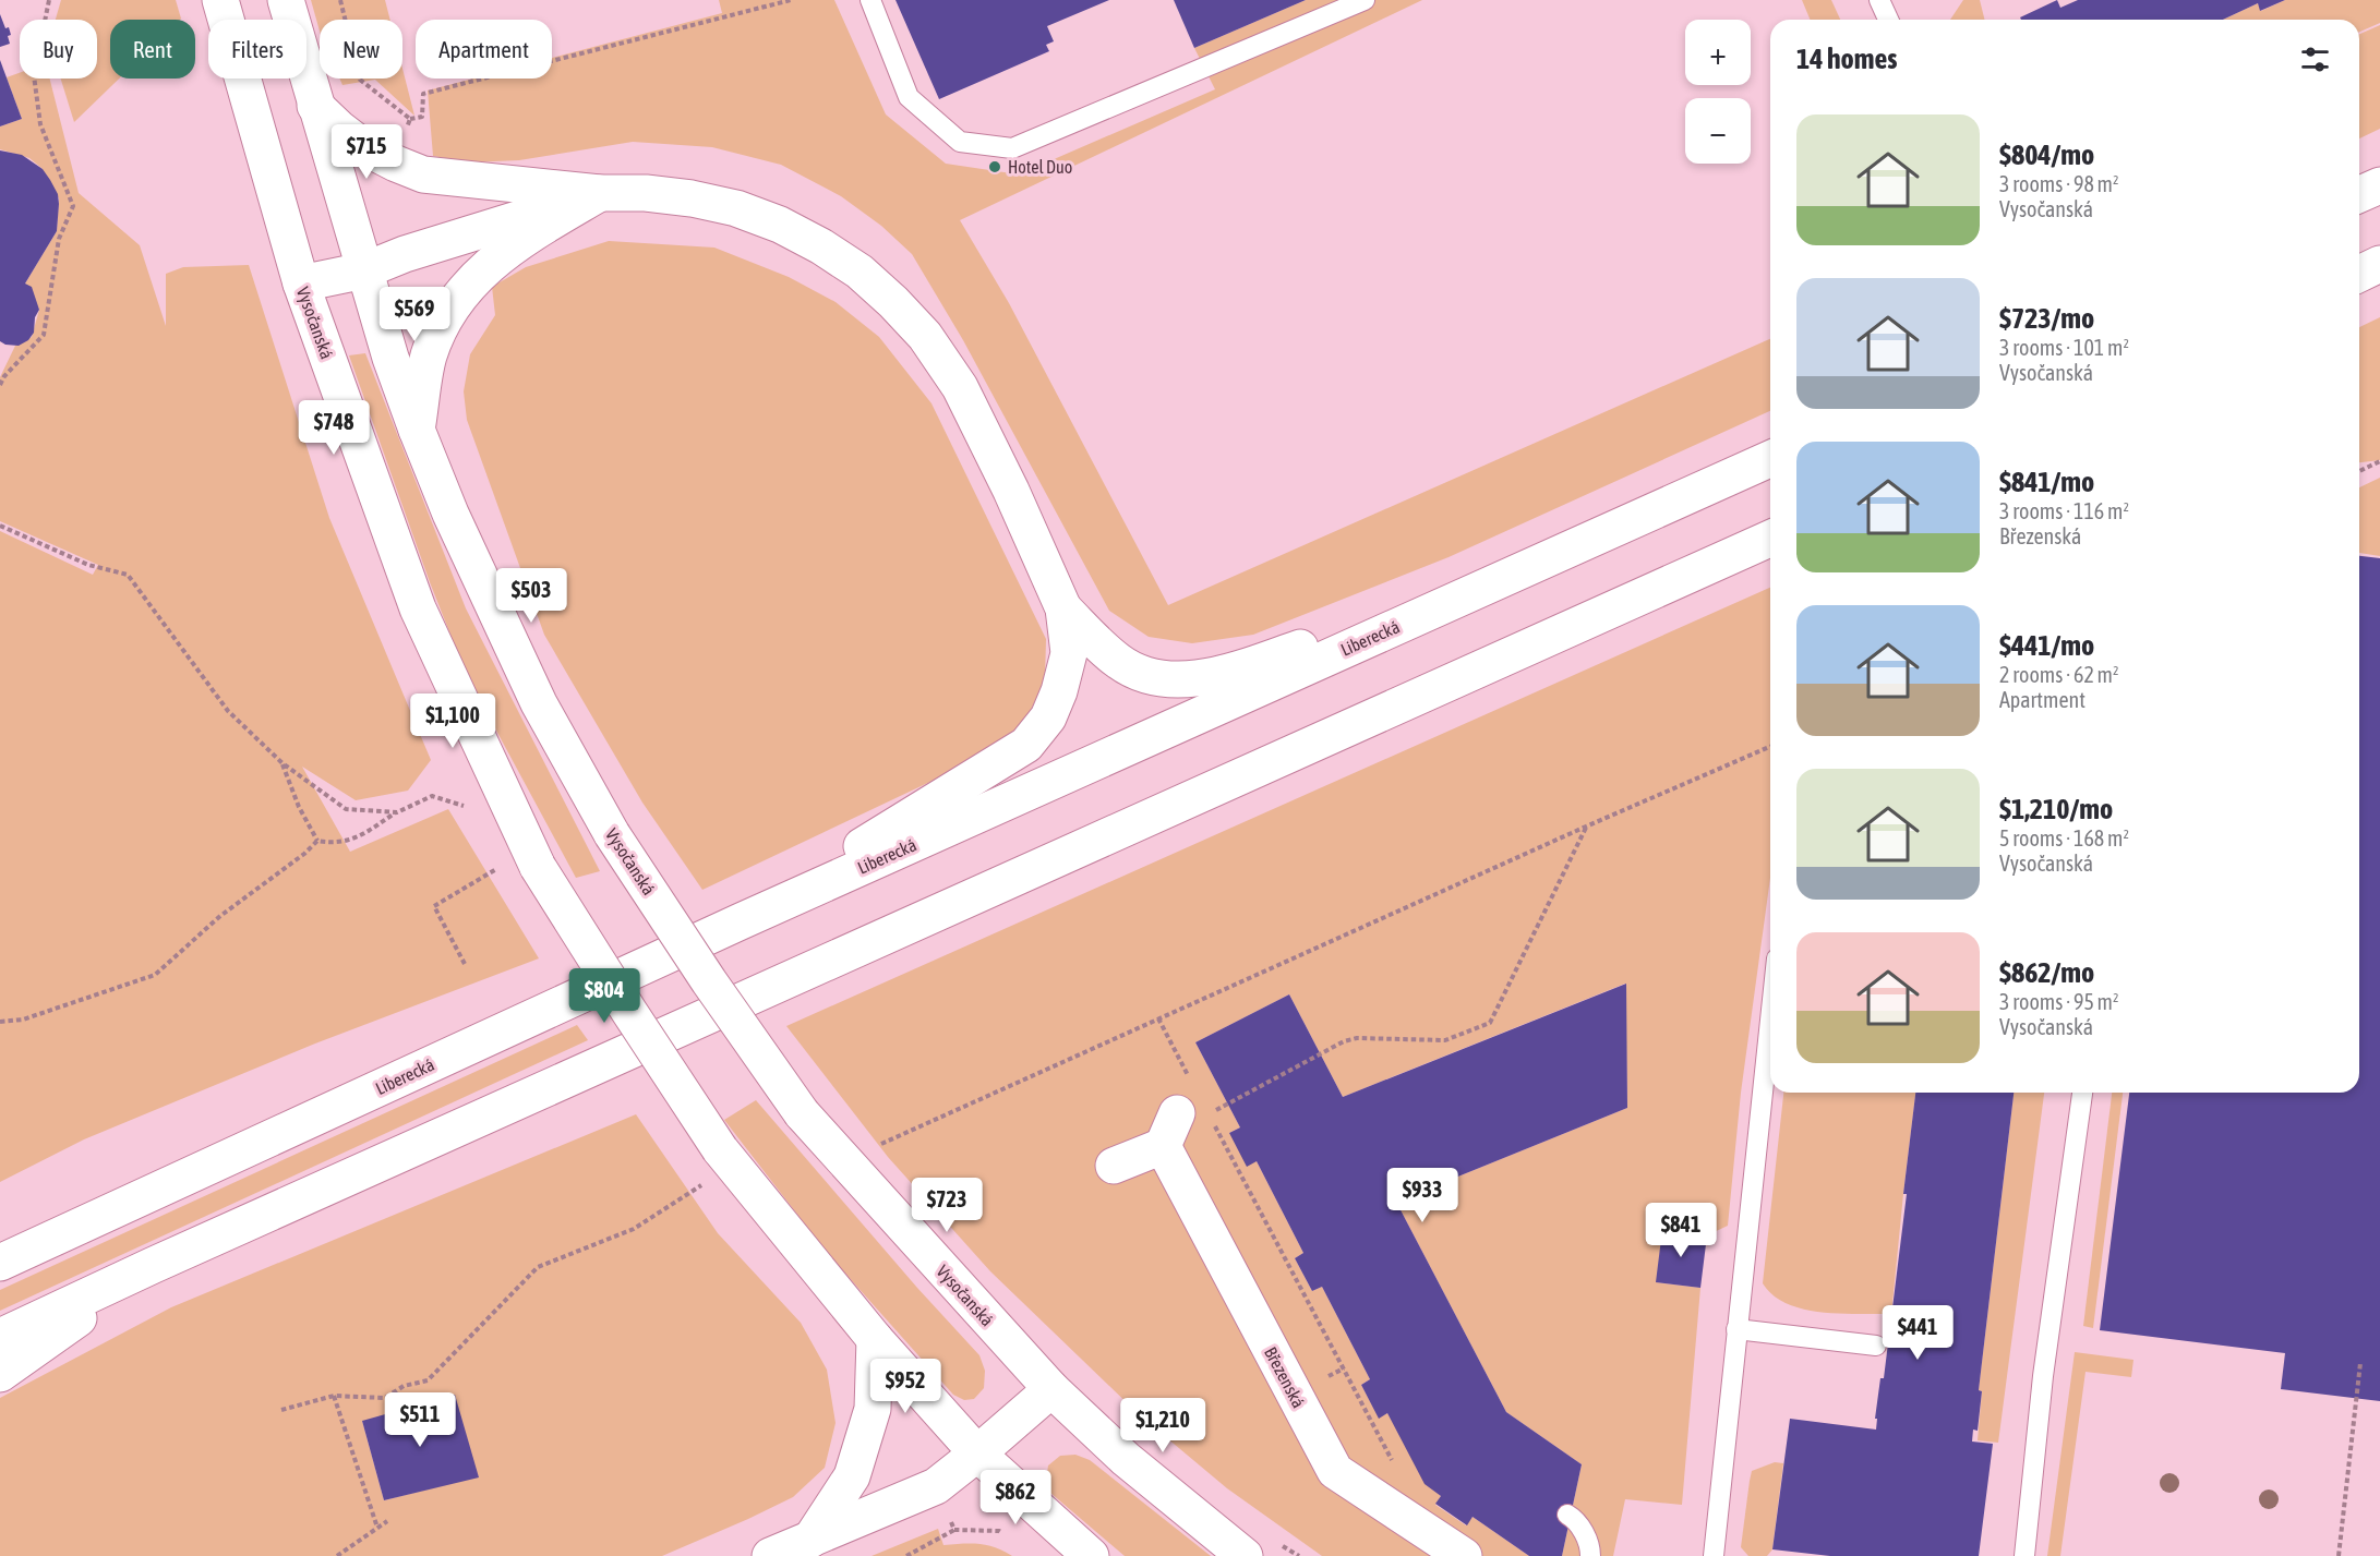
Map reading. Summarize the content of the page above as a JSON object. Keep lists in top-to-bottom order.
{
  "streets": {
    "main road": ["Vysočanská", "Liberecká", "Březenská"]
  },
  "places": ["Hotel Duo"],
  "page": {
    "map_buttons": ["+", "−"],
    "chip": [
      "Buy",
      "Rent",
      "Filters",
      "New",
      "Apartment"
    ],
    "heading": "14 homes",
    "list": [
      {
        "name": "$804/mo",
        "note": "3 rooms · 98 m² · Vysočanská"
      },
      {
        "name": "$723/mo",
        "note": "3 rooms · 101 m² · Vysočanská"
      },
      {
        "name": "$841/mo",
        "note": "3 rooms · 116 m² · Březenská"
      },
      {
        "name": "$441/mo",
        "note": "2 rooms · 62 m² · Apartment"
      },
      {
        "name": "$1,210/mo",
        "note": "5 rooms · 168 m² · Vysočanská"
      },
      {
        "name": "$862/mo",
        "note": "3 rooms · 95 m² · Vysočanská"
      }
    ],
    "price": [
      "$715",
      "$569",
      "$748",
      "$503",
      "$1,100",
      "$804",
      "$933",
      "$723",
      "$841",
      "$441",
      "$952",
      "$511",
      "$1,210",
      "$862"
    ]
  }
}
